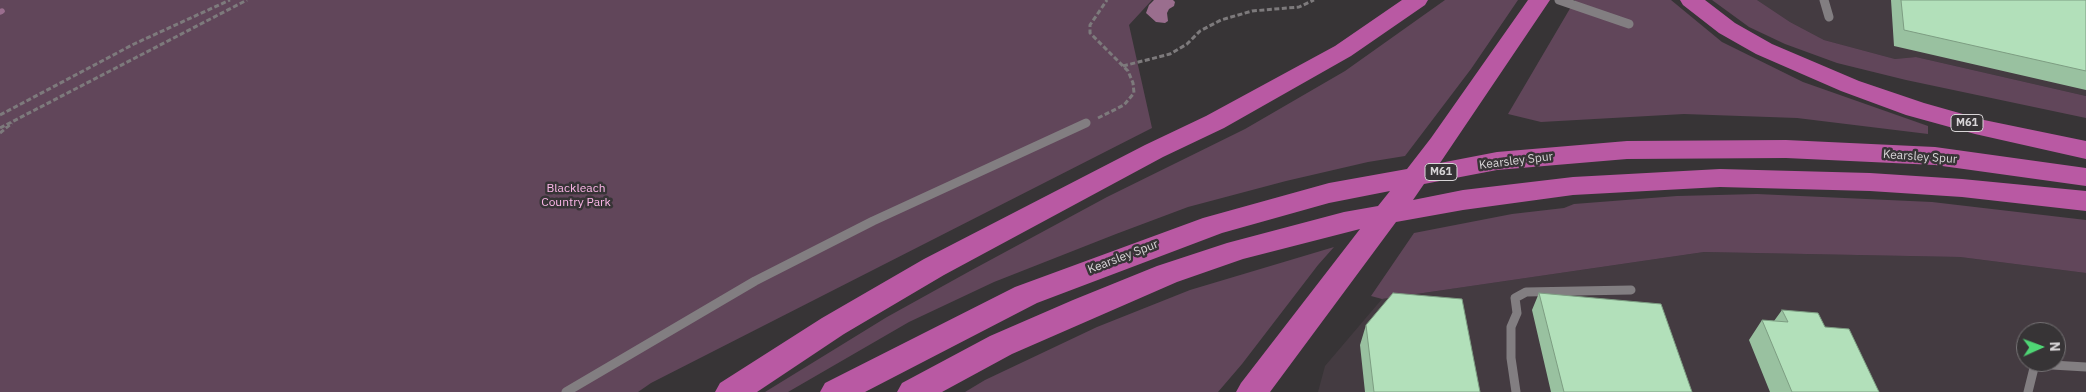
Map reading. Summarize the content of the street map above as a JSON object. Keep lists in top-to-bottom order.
{
  "streets": {
    "highway": ["M61", "Kearsley Spur"]
  },
  "parks": ["Blackleach Country Park"],
  "north": "right"
}
